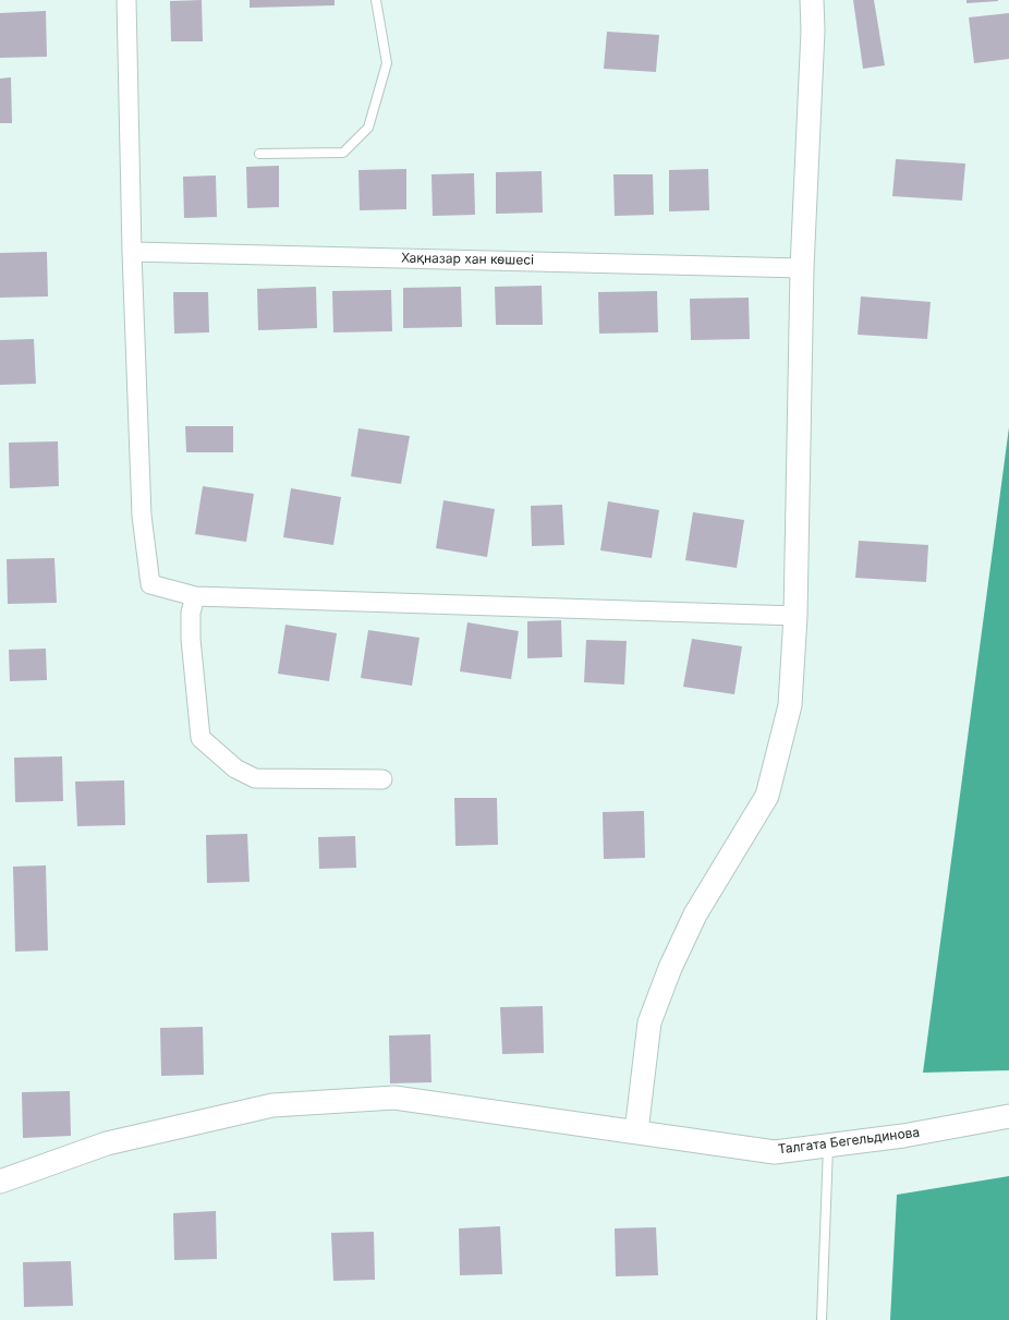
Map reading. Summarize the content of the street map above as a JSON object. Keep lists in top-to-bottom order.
{
  "streets": {
    "street": ["Хақназар хан көшесі", "Талгата Бегельдинова"]
  }
}
